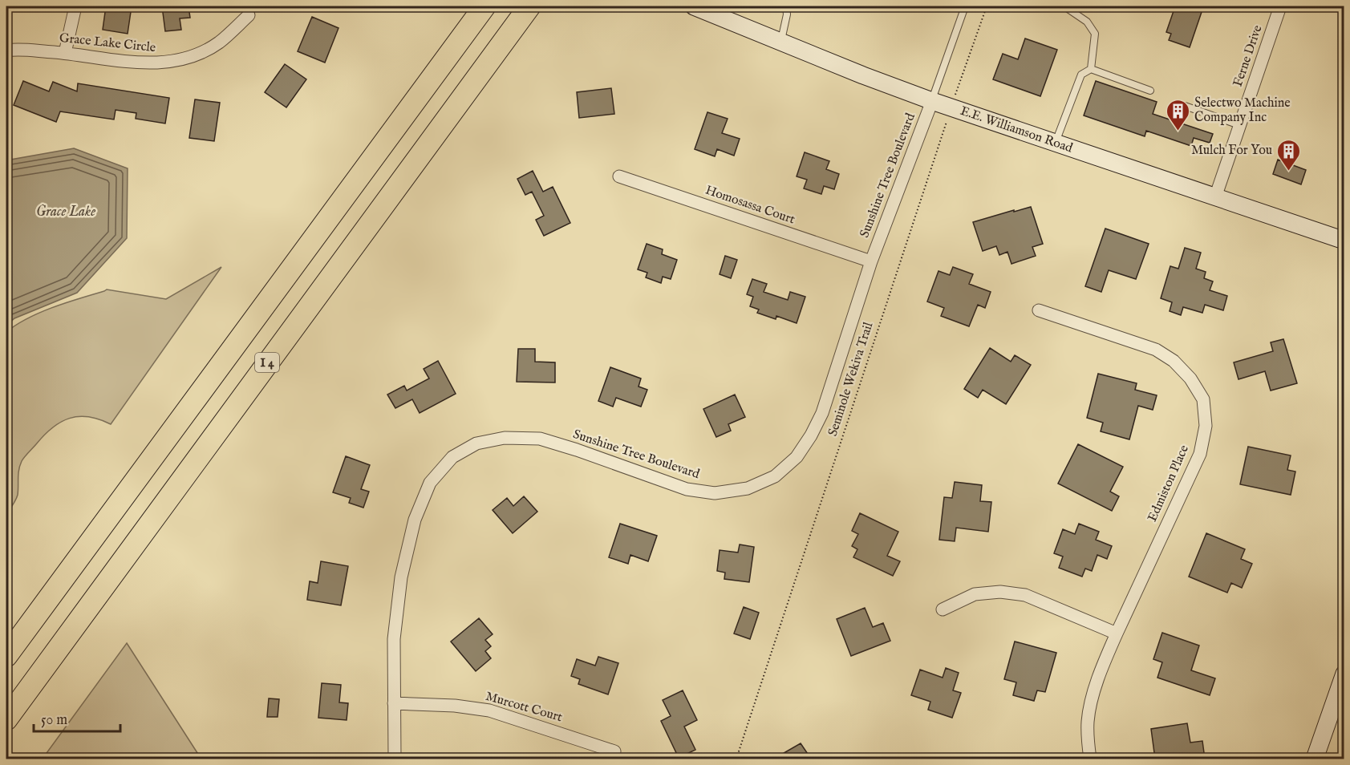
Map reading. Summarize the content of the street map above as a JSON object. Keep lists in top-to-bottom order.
{
  "streets": {
    "highway": ["I 4"],
    "street": [
      "Grace Lake Circle",
      "Ferne Drive",
      "E.E. Williamson Road",
      "Sunshine Tree Boulevard",
      "Homosassa Court",
      "Edmiston Place",
      "Murcott Court"
    ],
    "path": ["Seminole Wekiva Trail"]
  },
  "crossings": [
    ["Ferne Drive", "E.E. Williamson Road"],
    ["E.E. Williamson Road", "Sunshine Tree Boulevard"],
    ["E.E. Williamson Road", "Seminole Wekiva Trail"],
    ["Sunshine Tree Boulevard", "Homosassa Court"],
    ["Sunshine Tree Boulevard", "Murcott Court"]
  ],
  "water": ["Grace Lake"],
  "places": {
    "building": ["Selectwo Machine Company Inc", "Mulch For You"]
  },
  "scale_bar": "50 m"
}
